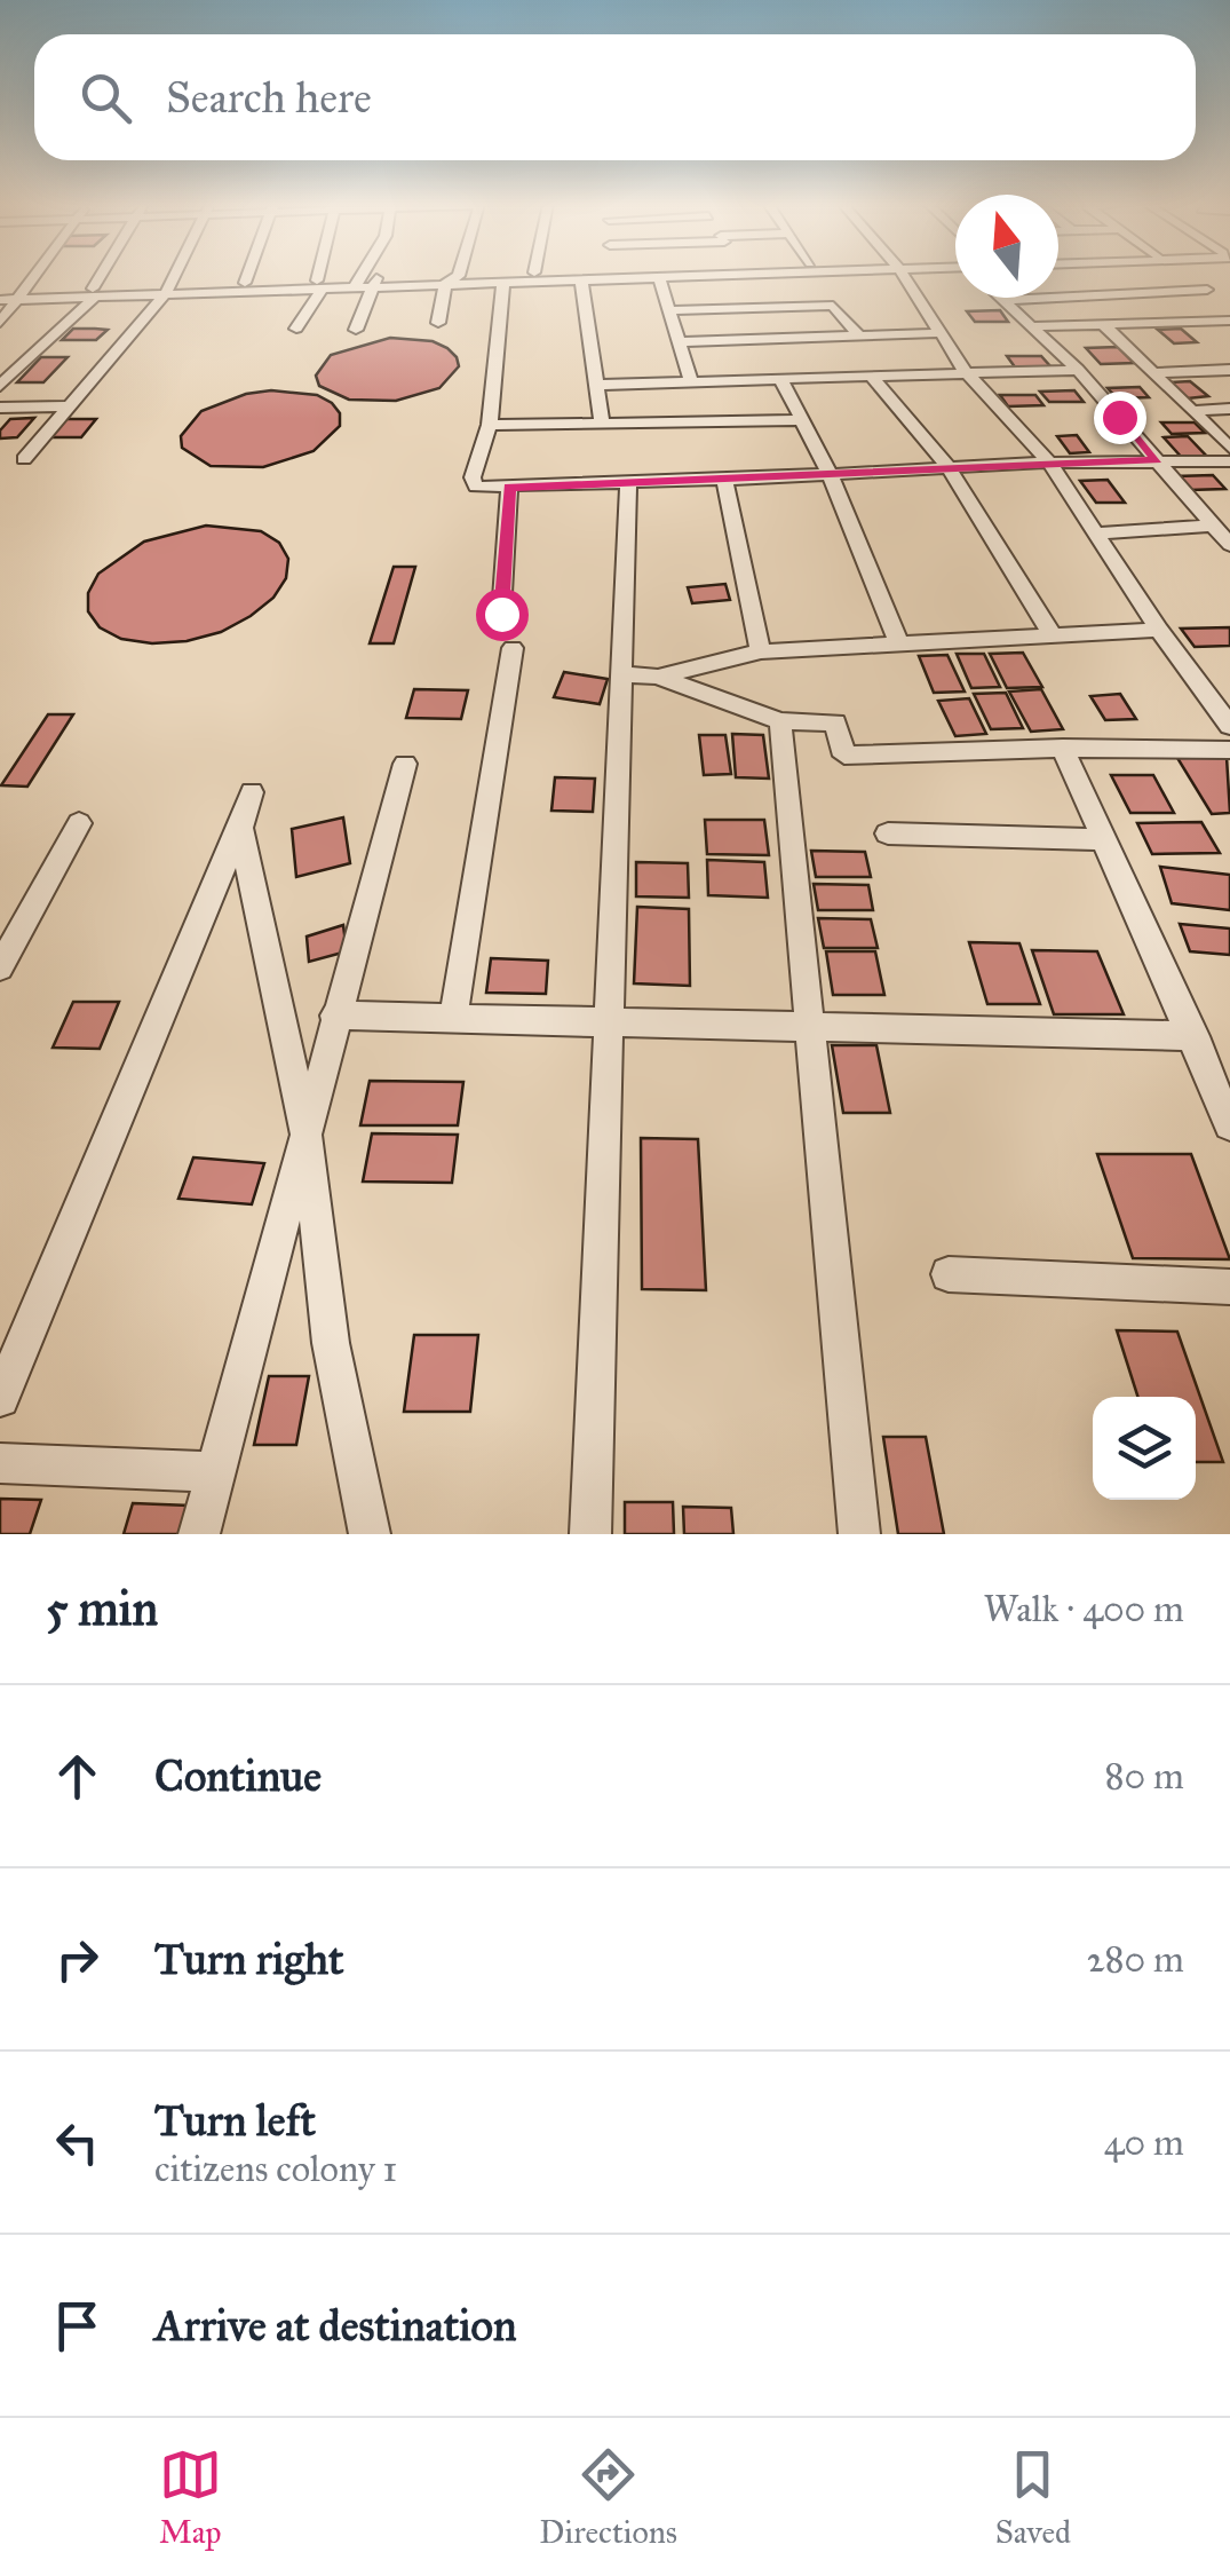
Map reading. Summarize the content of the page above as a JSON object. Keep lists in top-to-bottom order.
{
  "north": "top",
  "page": {
    "search": "Search here",
    "heading": ["5 min", "Walk · 400 m"],
    "list": [
      ["Continue", "80 m"],
      ["Turn right", "280 m"],
      ["Turn left", "citizens colony 1", "40 m"],
      "Arrive at destination"
    ],
    "nav": ["Map", "Directions", "Saved"]
  }
}
